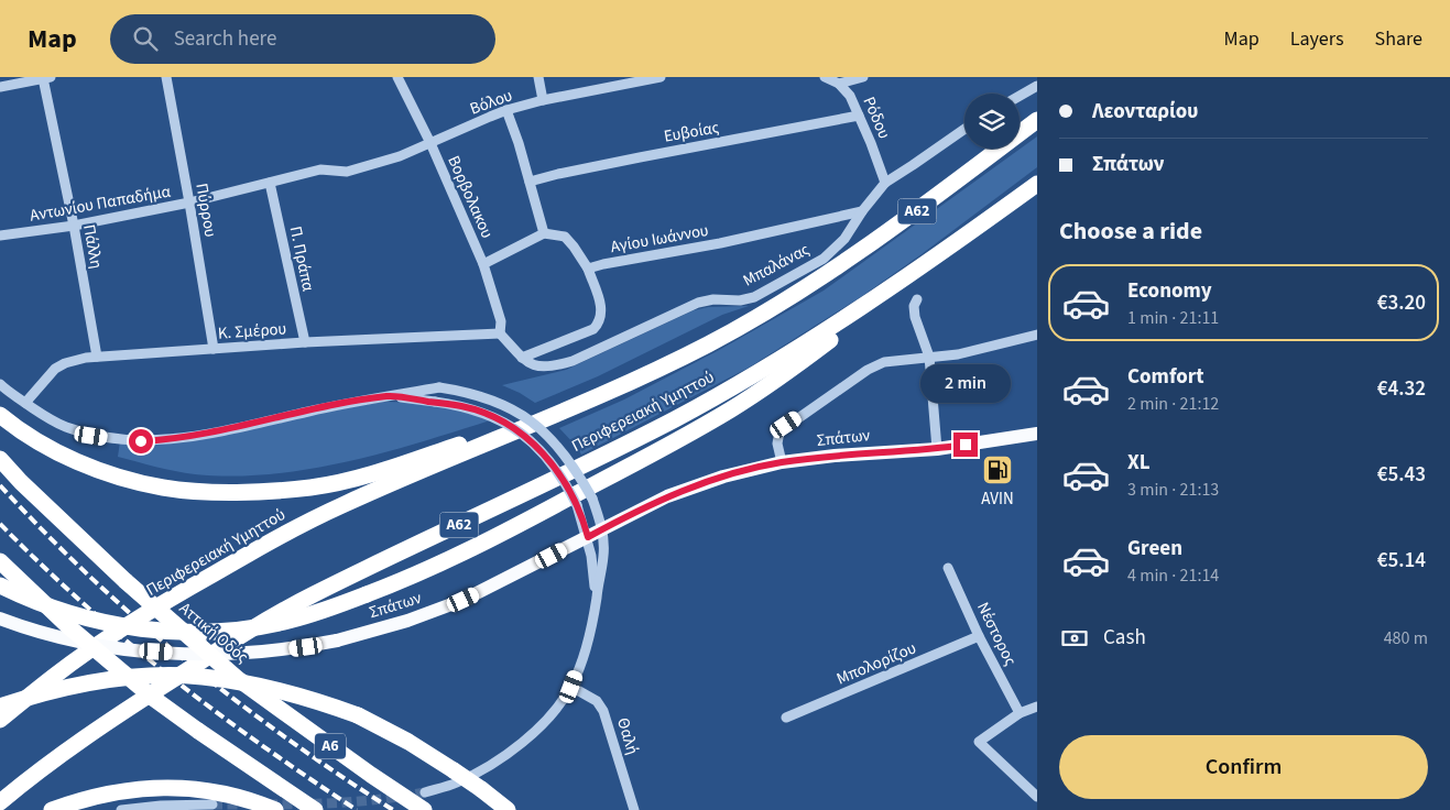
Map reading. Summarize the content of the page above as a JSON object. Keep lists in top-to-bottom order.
{
  "streets": {
    "highway": [
      "Α62",
      "Περιφερειακή Υμηττού",
      "Αττική Οδός",
      "Α6"
    ],
    "main road": ["Σπάτων"],
    "street": [
      "Βόλου",
      "Ρόδου",
      "Ευβοίας",
      "Βορβολακου",
      "Αντωνίου Παπαδήμα",
      "Πύρρου",
      "Αγίου Ιωάννου",
      "Πάλλη",
      "Π. Πράπα",
      "Μπαλάνας",
      "Κ. Σμέρου",
      "Νέστορος",
      "Μπολορίζου",
      "Θαλή"
    ]
  },
  "crossings": [
    ["Βόλου", "Βορβολακου"],
    ["Βόλου", "Αντωνίου Παπαδήμα"],
    ["Βόλου", "Π. Πράπα"],
    ["Ρόδου", "Ευβοίας"],
    ["Ρόδου", "Μπαλάνας"],
    ["Βορβολακου", "Αγίου Ιωάννου"],
    ["Βορβολακου", "Μπαλάνας"],
    ["Βορβολακου", "Κ. Σμέρου"],
    ["Αντωνίου Παπαδήμα", "Πύρρου"],
    ["Αντωνίου Παπαδήμα", "Πάλλη"],
    ["Αντωνίου Παπαδήμα", "Π. Πράπα"],
    ["Πύρρου", "Κ. Σμέρου"],
    ["Αγίου Ιωάννου", "Μπαλάνας"],
    ["Αγίου Ιωάννου", "Κ. Σμέρου"],
    ["Πάλλη", "Κ. Σμέρου"],
    ["Π. Πράπα", "Κ. Σμέρου"],
    ["Μπαλάνας", "Κ. Σμέρου"],
    ["Νέστορος", "Μπολορίζου"]
  ],
  "places": {
    "fuel station": ["AVIN"]
  },
  "page": {
    "header": "Map",
    "search": "Search here",
    "nav": ["Map", "Layers", "Share"],
    "banner": ["Λεονταρίου", "Σπάτων"],
    "heading": "Choose a ride",
    "list": [
      {
        "name": "Economy",
        "note": "1 min · 21:11",
        "value": "€3.20"
      },
      {
        "name": "Comfort",
        "note": "2 min · 21:12",
        "value": "€4.32"
      },
      {
        "name": "XL",
        "note": "3 min · 21:13",
        "value": "€5.43"
      },
      {
        "name": "Green",
        "note": "4 min · 21:14",
        "value": "€5.14"
      }
    ],
    "bubble": "2 min",
    "pay": ["Cash", "480 m"],
    "buttons": "Confirm"
  }
}
